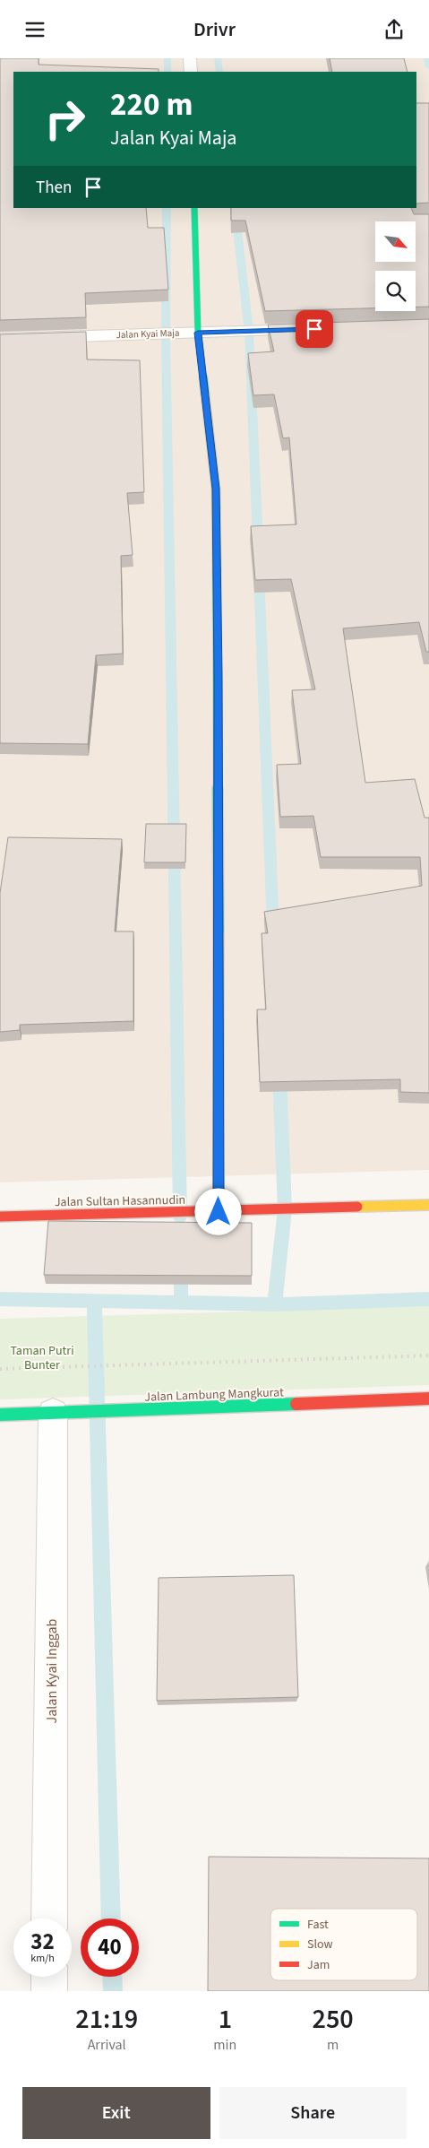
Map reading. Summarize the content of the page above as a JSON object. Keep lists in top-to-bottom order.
{
  "streets": {
    "street": [
      "Jalan Kyai Maja",
      "Jalan Sultan Hasannudin",
      "Jalan Lambung Mangkurat",
      "Jalan Kyai Inggab"
    ]
  },
  "crossings": [
    ["Jalan Lambung Mangkurat", "Jalan Kyai Inggab"]
  ],
  "parks": ["Taman Putri Bunter"],
  "legend": ["Fast", "Slow", "Jam"],
  "north": "bottom right",
  "page": {
    "header": "Drivr",
    "turn": ["220 m", "Jalan Kyai Maja"],
    "then": "Then",
    "speed": "32 km/h",
    "limit": "40",
    "eta": [
      "21:19",
      "Arrival",
      "1",
      "min",
      "250",
      "m"
    ],
    "buttons": ["Exit", "Share"]
  }
}
